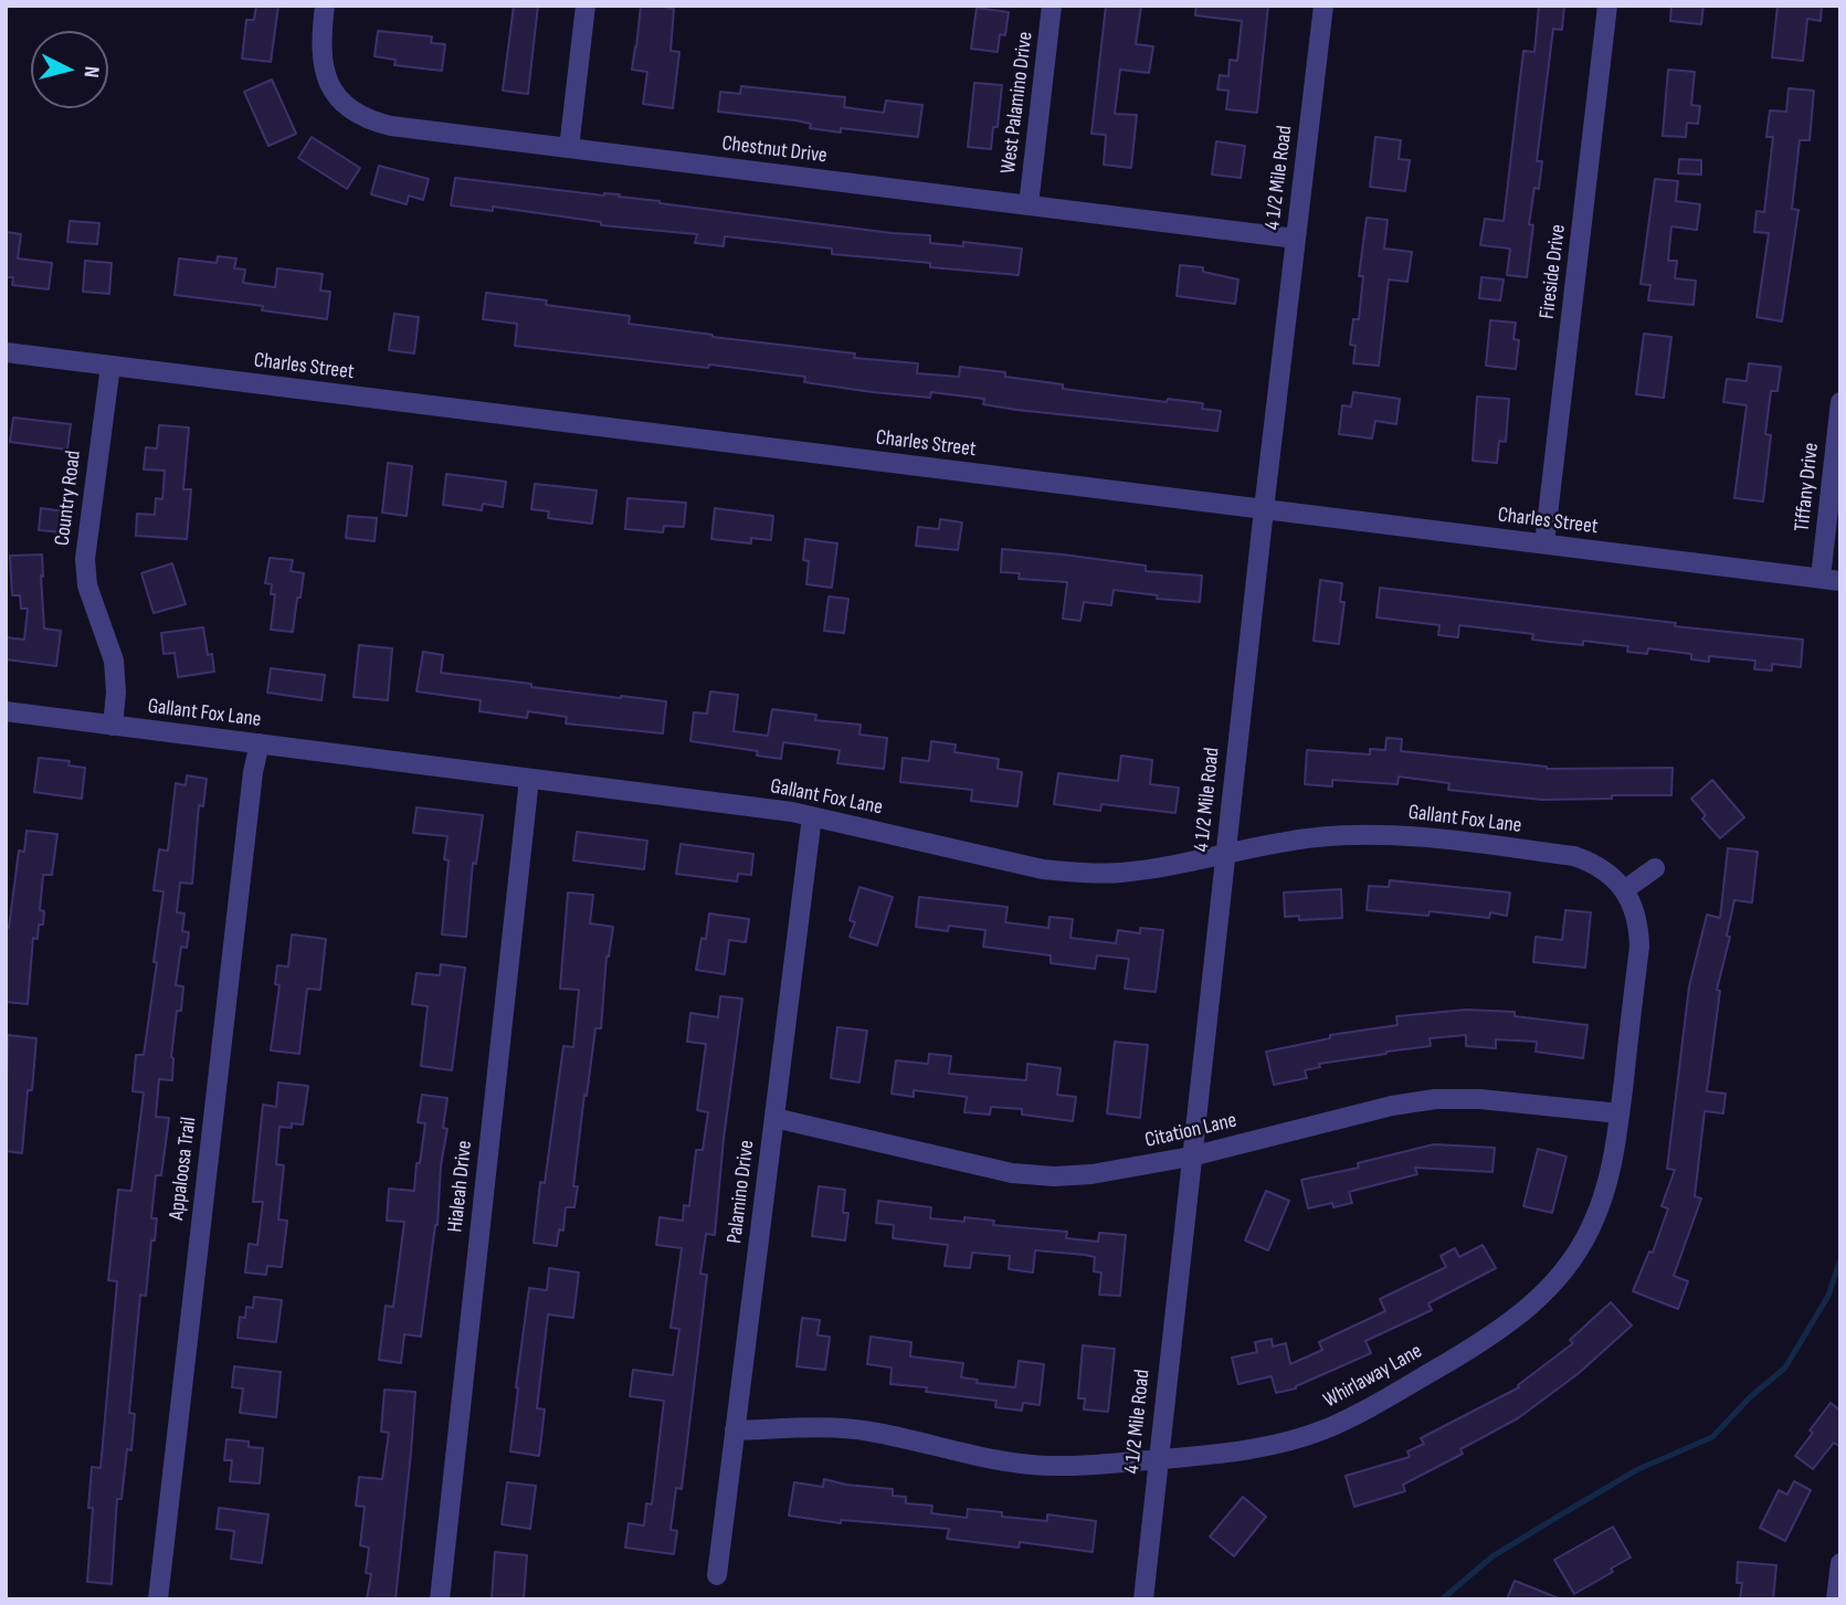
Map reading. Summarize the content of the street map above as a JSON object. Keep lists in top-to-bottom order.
{
  "streets": {
    "street": [
      "West Palamino Drive",
      "Chestnut Drive",
      "4 1/2 Mile Road",
      "Fireside Drive",
      "Charles Street",
      "Tiffany Drive",
      "Country Road",
      "Gallant Fox Lane",
      "Citation Lane",
      "Appaloosa Trail",
      "Hialeah Drive",
      "Palamino Drive",
      "Whirlaway Lane"
    ]
  },
  "crossings": [
    ["West Palamino Drive", "Chestnut Drive"],
    ["Chestnut Drive", "4 1/2 Mile Road"],
    ["4 1/2 Mile Road", "Charles Street"],
    ["4 1/2 Mile Road", "Gallant Fox Lane"],
    ["4 1/2 Mile Road", "Citation Lane"],
    ["4 1/2 Mile Road", "Whirlaway Lane"],
    ["Fireside Drive", "Charles Street"],
    ["Charles Street", "Tiffany Drive"],
    ["Charles Street", "Country Road"],
    ["Country Road", "Gallant Fox Lane"],
    ["Gallant Fox Lane", "Appaloosa Trail"],
    ["Gallant Fox Lane", "Hialeah Drive"],
    ["Gallant Fox Lane", "Palamino Drive"],
    ["Gallant Fox Lane", "Whirlaway Lane"],
    ["Citation Lane", "Palamino Drive"],
    ["Citation Lane", "Whirlaway Lane"],
    ["Palamino Drive", "Whirlaway Lane"]
  ],
  "north": "right"
}
